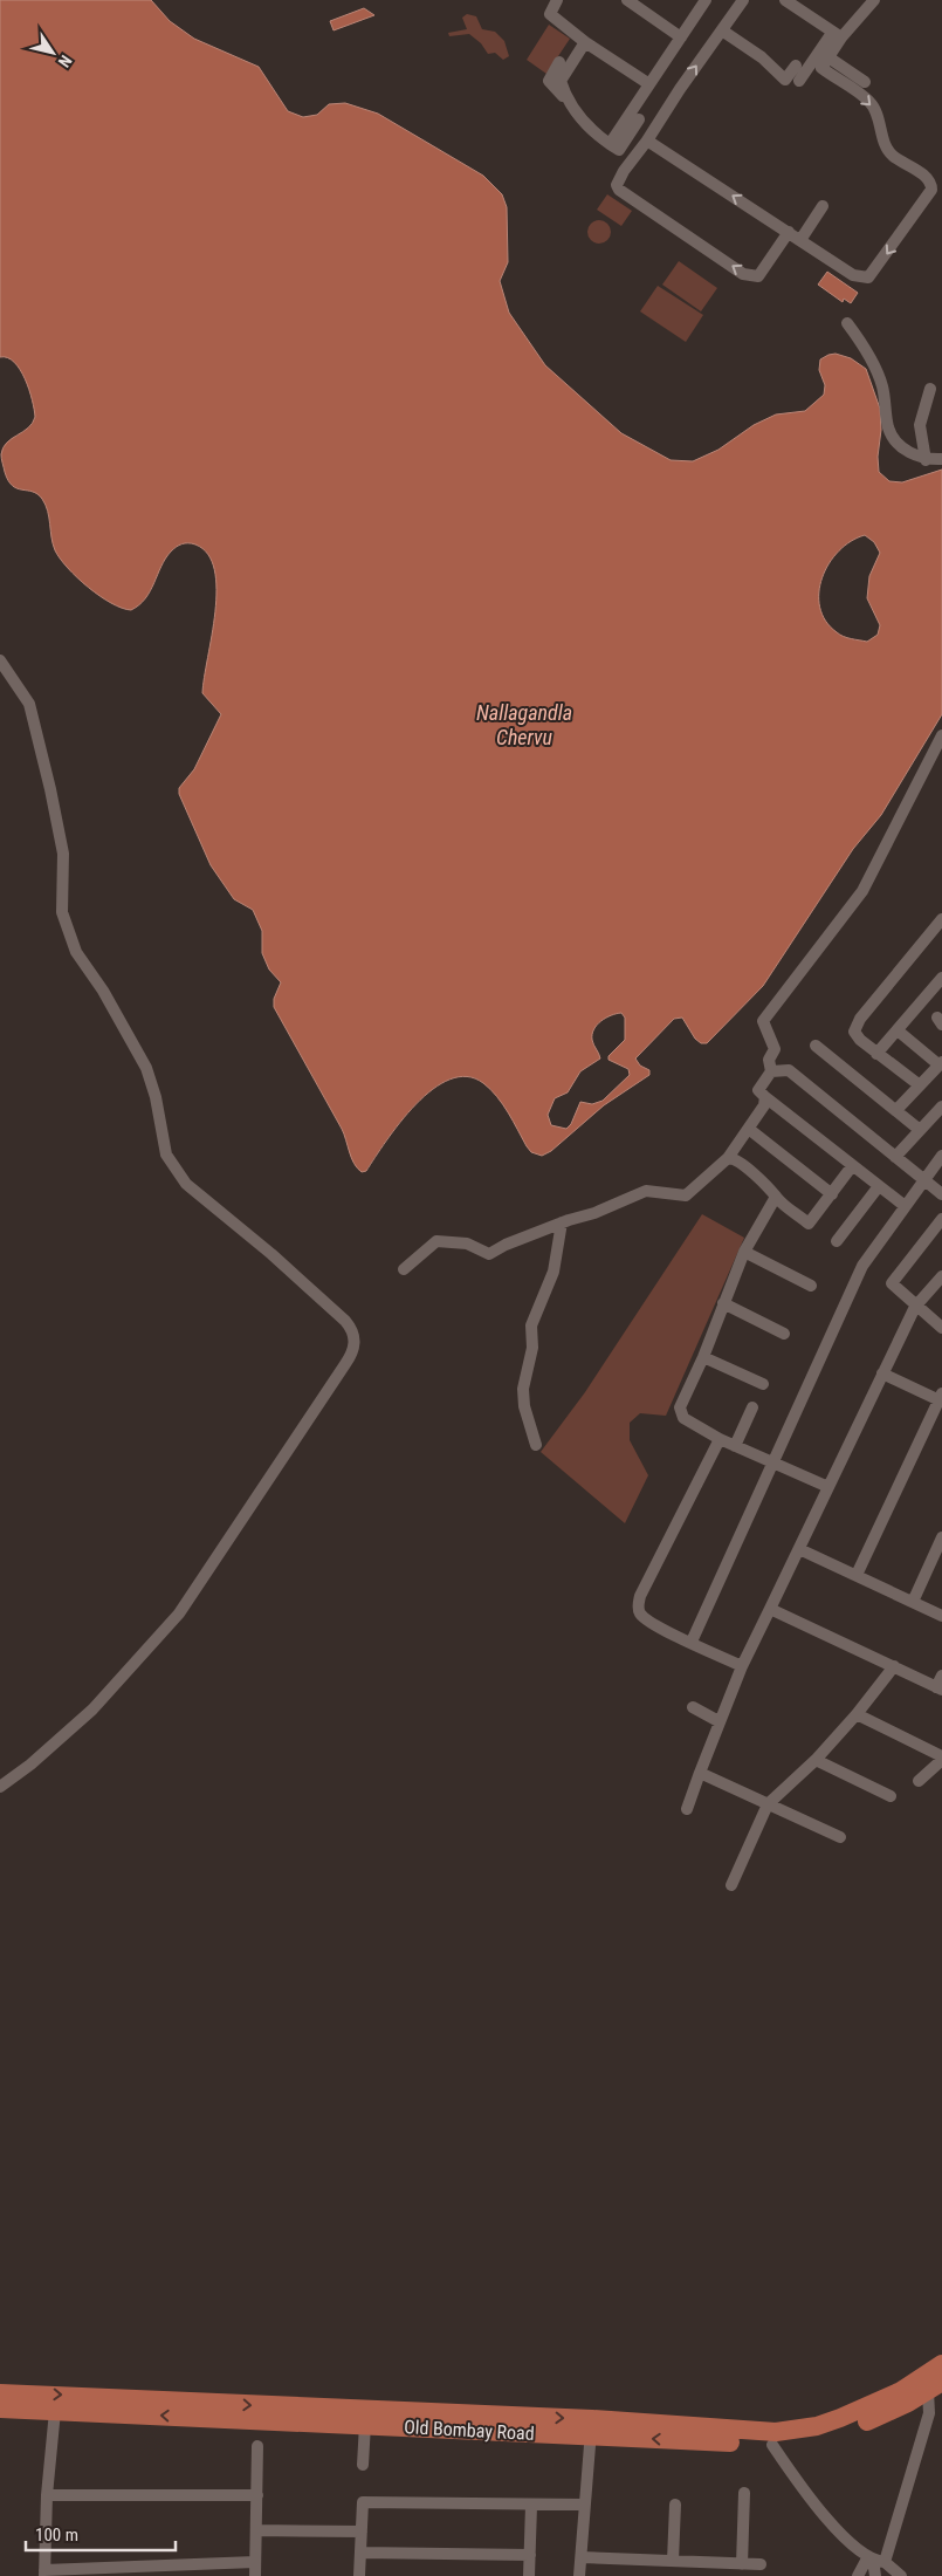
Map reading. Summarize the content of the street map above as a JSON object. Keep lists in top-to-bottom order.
{
  "streets": {
    "main road": ["Old Bombay Road"]
  },
  "water": ["Nallagandla Chervu"],
  "scale_bar": "100 m",
  "north": "bottom right"
}
